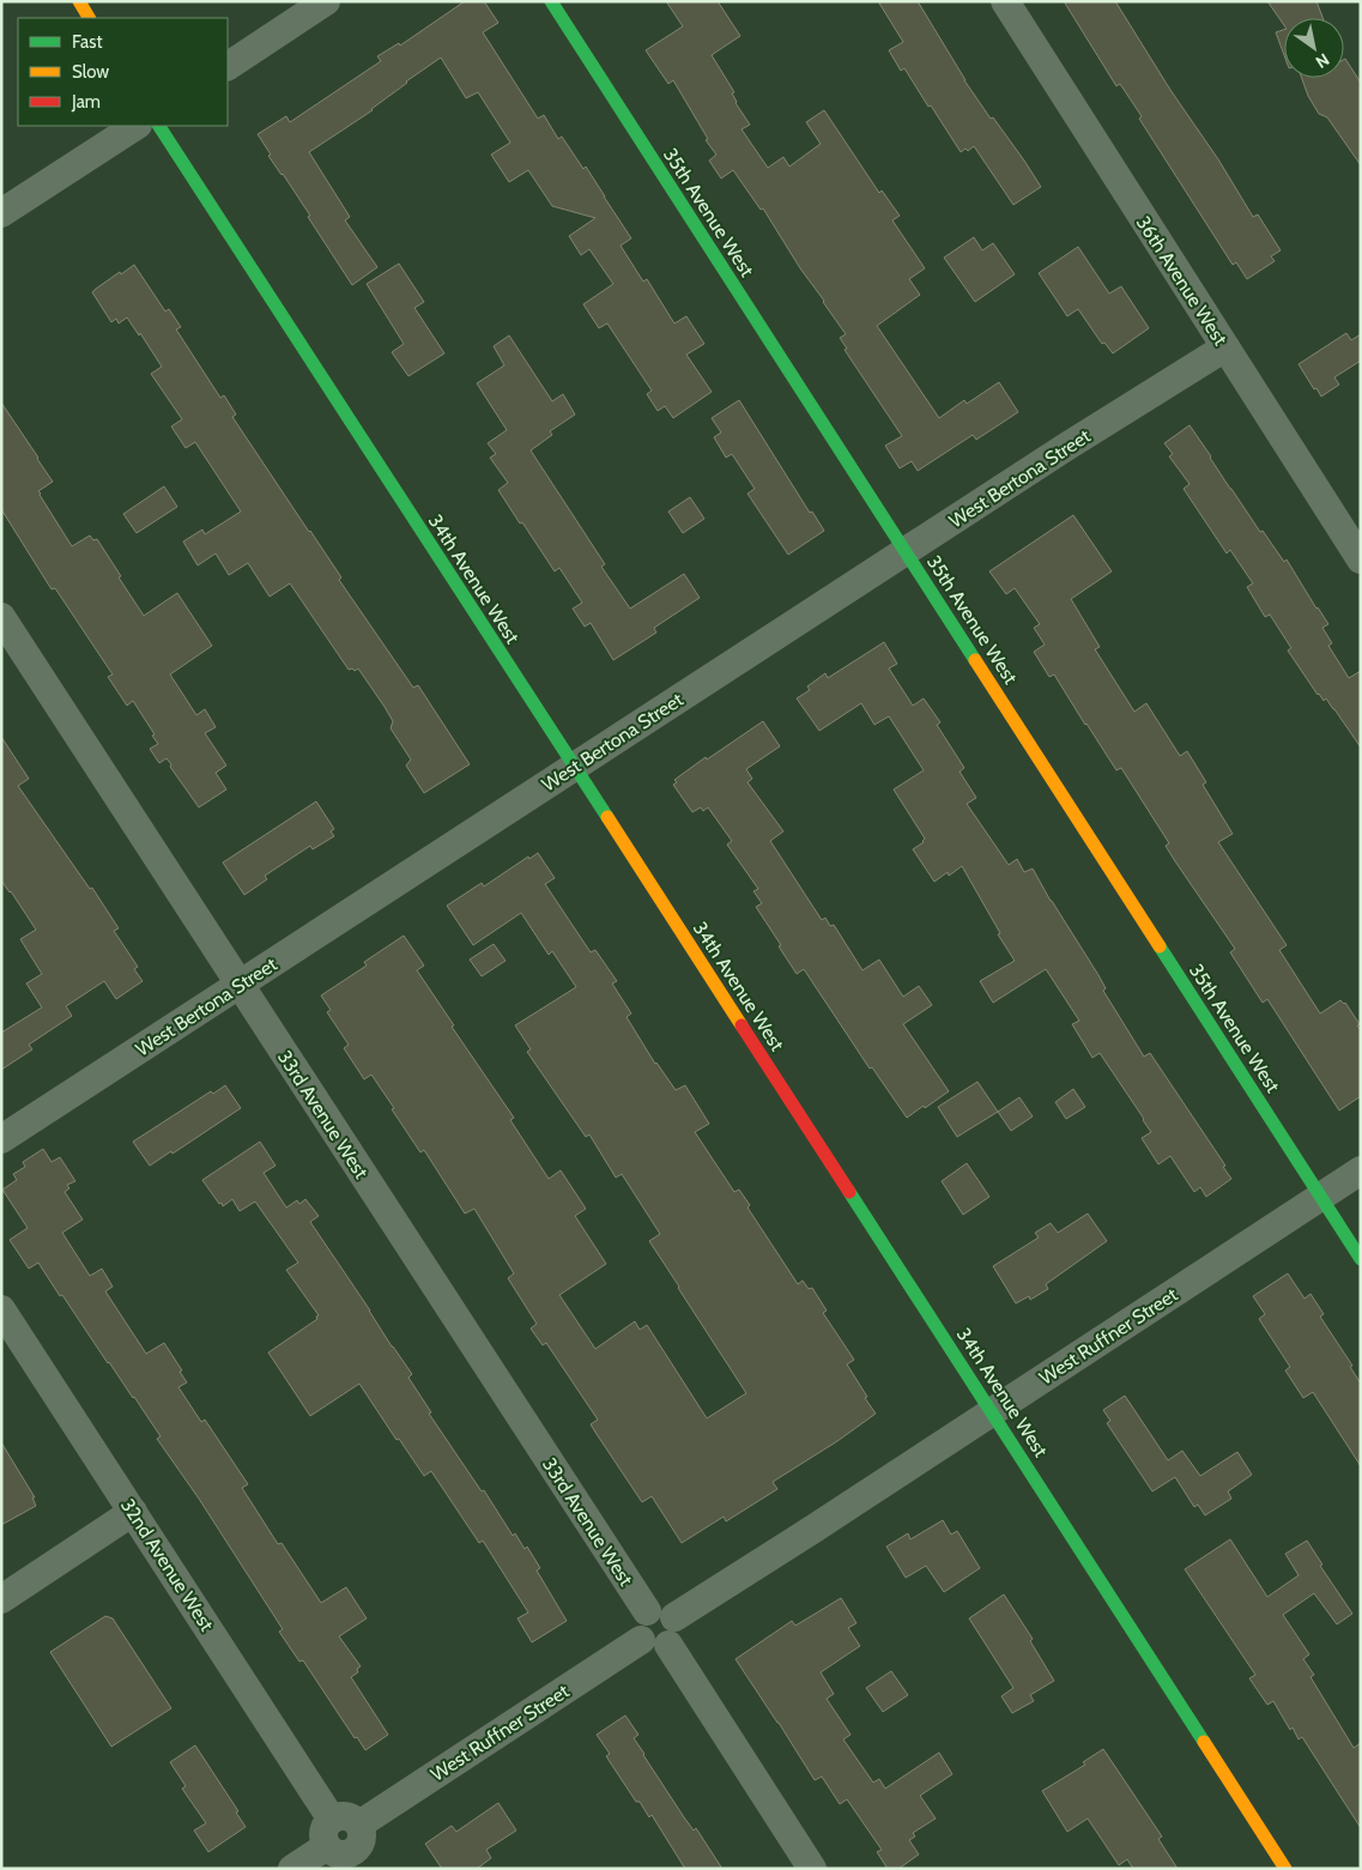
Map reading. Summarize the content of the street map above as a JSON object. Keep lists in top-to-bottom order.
{
  "streets": {
    "street": [
      "35th Avenue West",
      "36th Avenue West",
      "West Bertona Street",
      "34th Avenue West",
      "33rd Avenue West",
      "West Ruffner Street",
      "32nd Avenue West"
    ]
  },
  "crossings": [
    ["35th Avenue West", "West Bertona Street"],
    ["35th Avenue West", "West Ruffner Street"],
    ["36th Avenue West", "West Bertona Street"],
    ["West Bertona Street", "34th Avenue West"],
    ["West Bertona Street", "33rd Avenue West"],
    ["34th Avenue West", "West Ruffner Street"],
    ["33rd Avenue West", "West Ruffner Street"],
    ["West Ruffner Street", "32nd Avenue West"]
  ],
  "legend": ["Fast", "Slow", "Jam"],
  "north": "bottom right"
}
